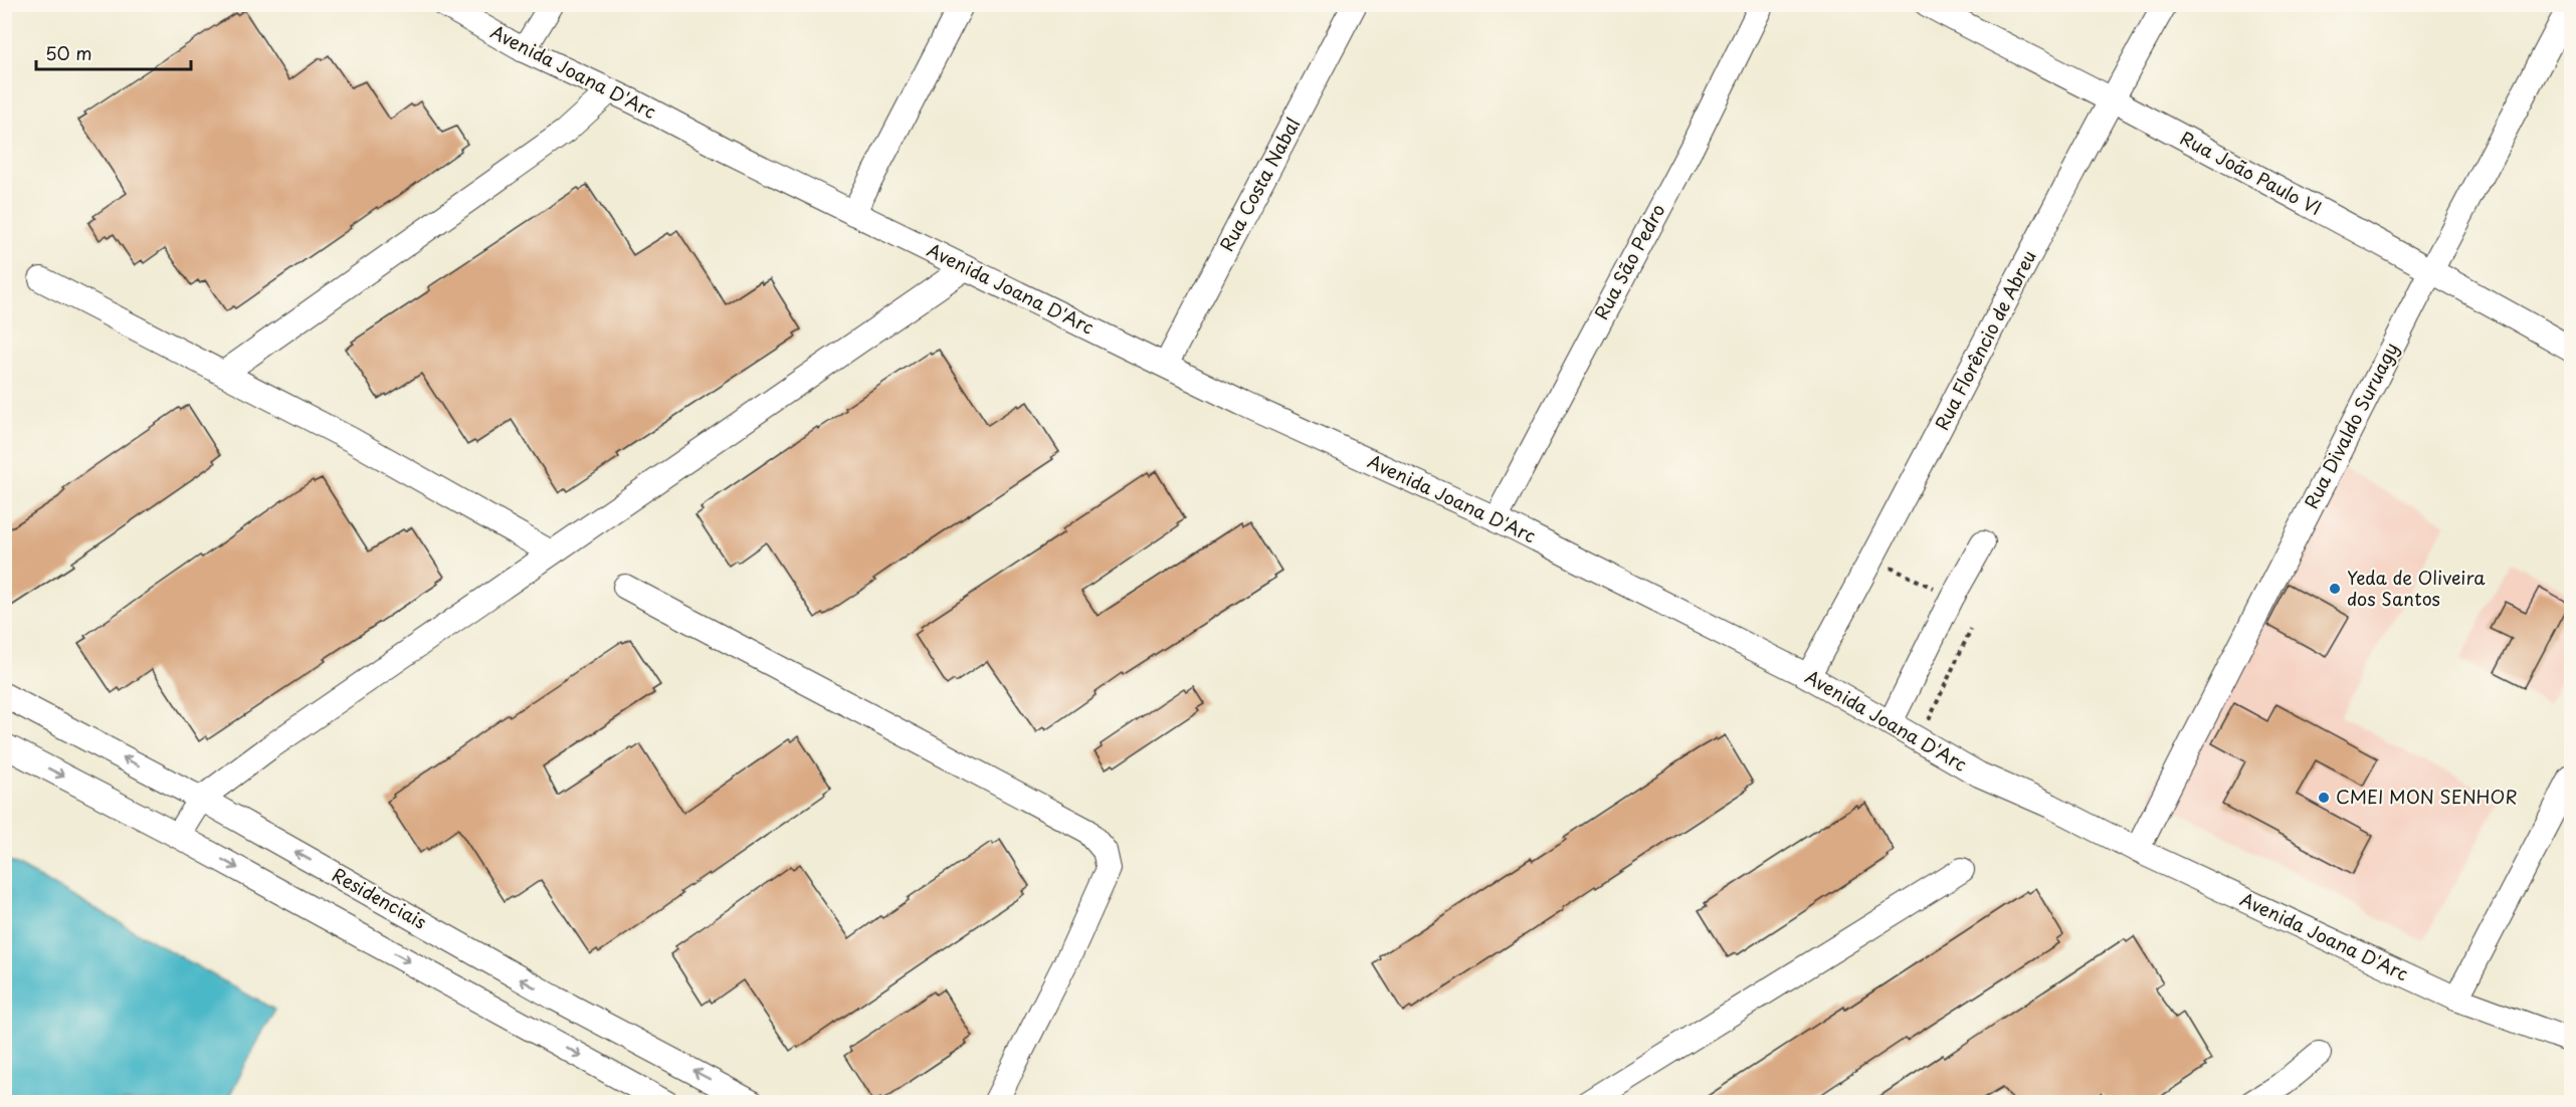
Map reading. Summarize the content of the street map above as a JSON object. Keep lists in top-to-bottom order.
{
  "streets": {
    "street": [
      "Avenida Joana D'Arc",
      "Rua João Paulo VI",
      "Rua Costa Nabal",
      "Rua São Pedro",
      "Rua Florêncio de Abreu",
      "Rua Divaldo Suruagy",
      "Residenciais"
    ]
  },
  "crossings": [
    ["Avenida Joana D'Arc", "Rua Costa Nabal"],
    ["Avenida Joana D'Arc", "Rua São Pedro"],
    ["Avenida Joana D'Arc", "Rua Florêncio de Abreu"],
    ["Avenida Joana D'Arc", "Rua Divaldo Suruagy"],
    ["Rua João Paulo VI", "Rua Florêncio de Abreu"],
    ["Rua João Paulo VI", "Rua Divaldo Suruagy"]
  ],
  "places": ["Yeda de Oliveira dos Santos", "CMEI MON SENHOR"],
  "scale_bar": "50 m"
}
